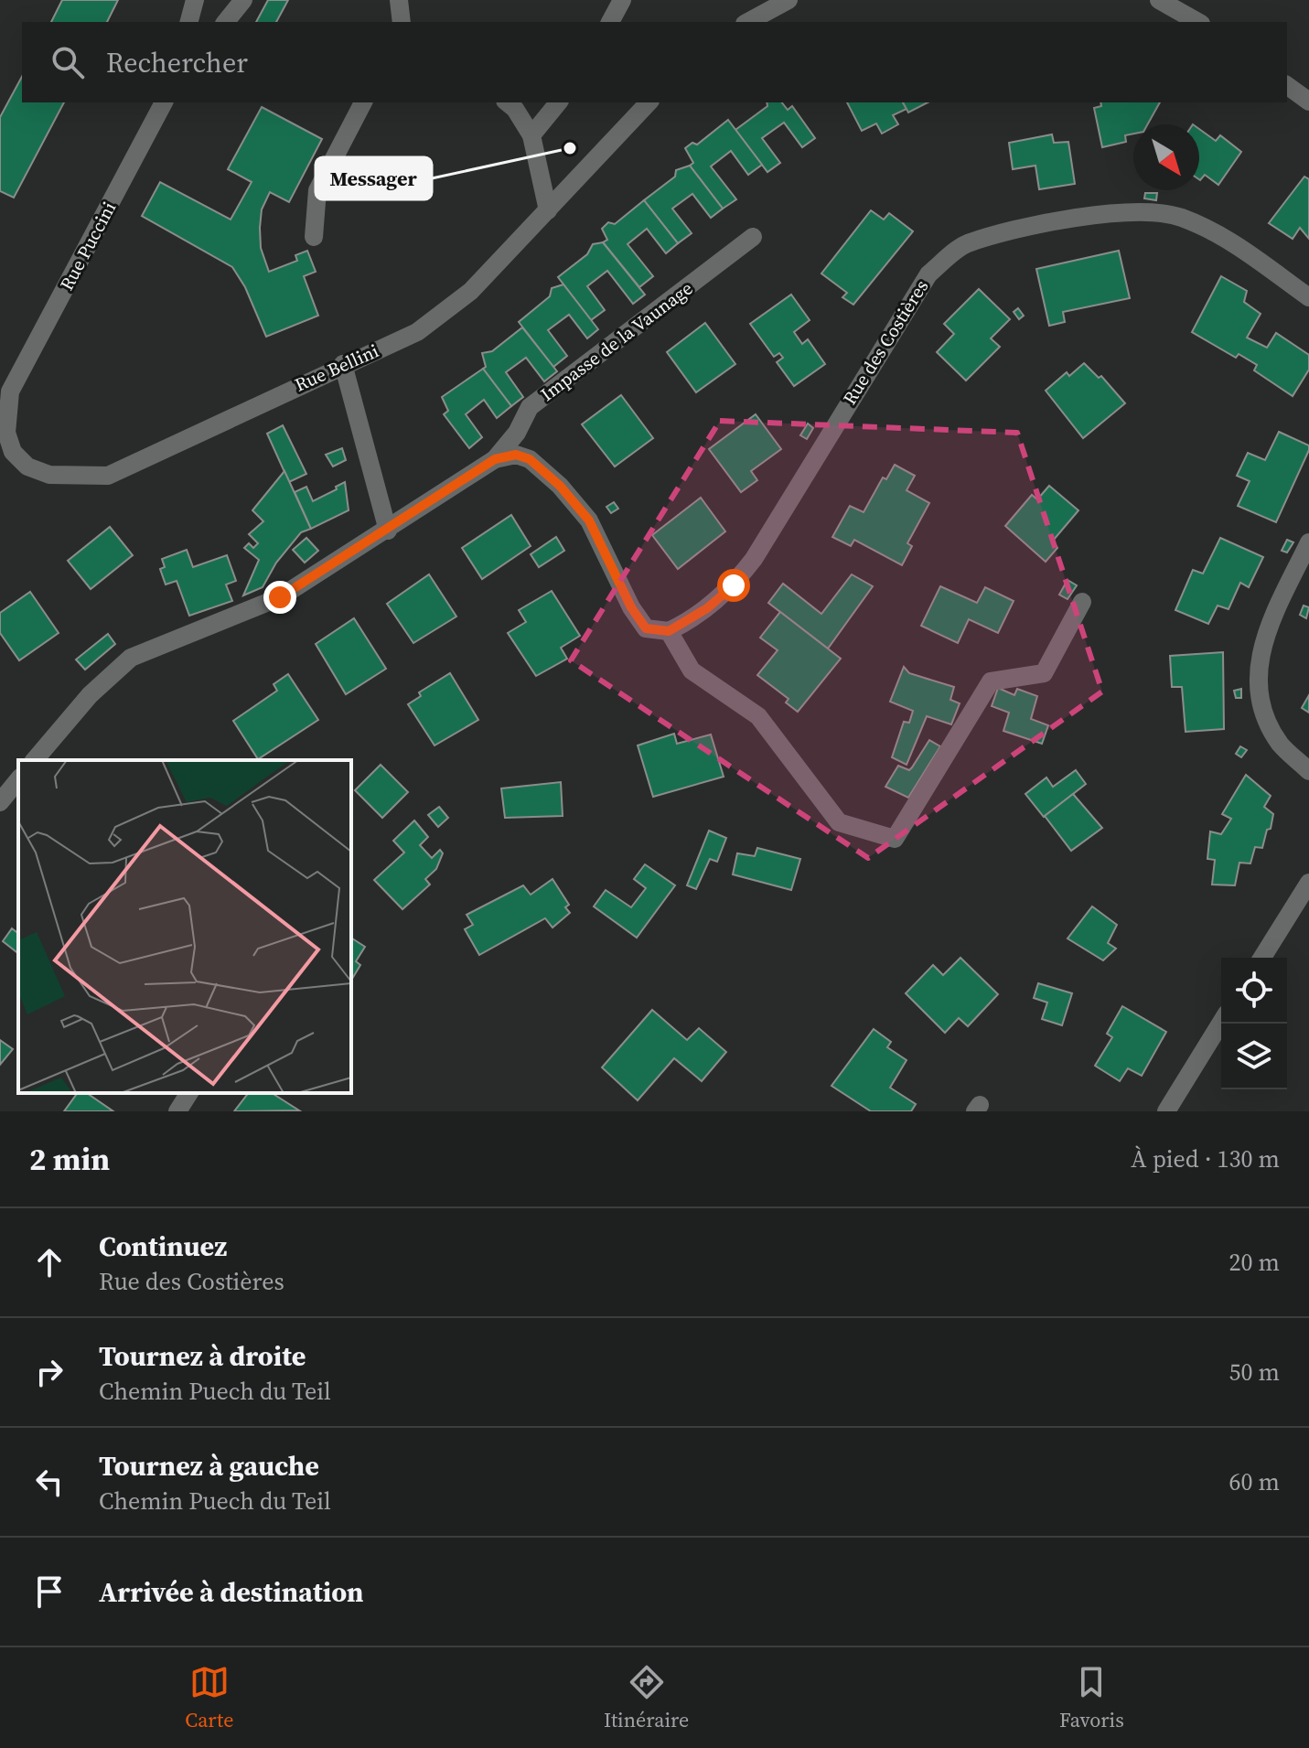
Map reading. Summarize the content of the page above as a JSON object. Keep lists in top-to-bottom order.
{
  "streets": {
    "street": [
      "Rue Puccini",
      "Impasse de la Vaunage",
      "Rue des Costières",
      "Rue Bellini"
    ]
  },
  "crossings": [
    ["Rue Puccini", "Rue Bellini"]
  ],
  "places": ["Messager"],
  "north": "bottom right",
  "page": {
    "search": "Rechercher",
    "heading": ["2 min", "À pied · 130 m"],
    "list": [
      ["Continuez", "Rue des Costières", "20 m"],
      ["Tournez à droite", "Chemin Puech du Teil", "50 m"],
      ["Tournez à gauche", "Chemin Puech du Teil", "60 m"],
      "Arrivée à destination"
    ],
    "nav": ["Carte", "Itinéraire", "Favoris"]
  }
}
